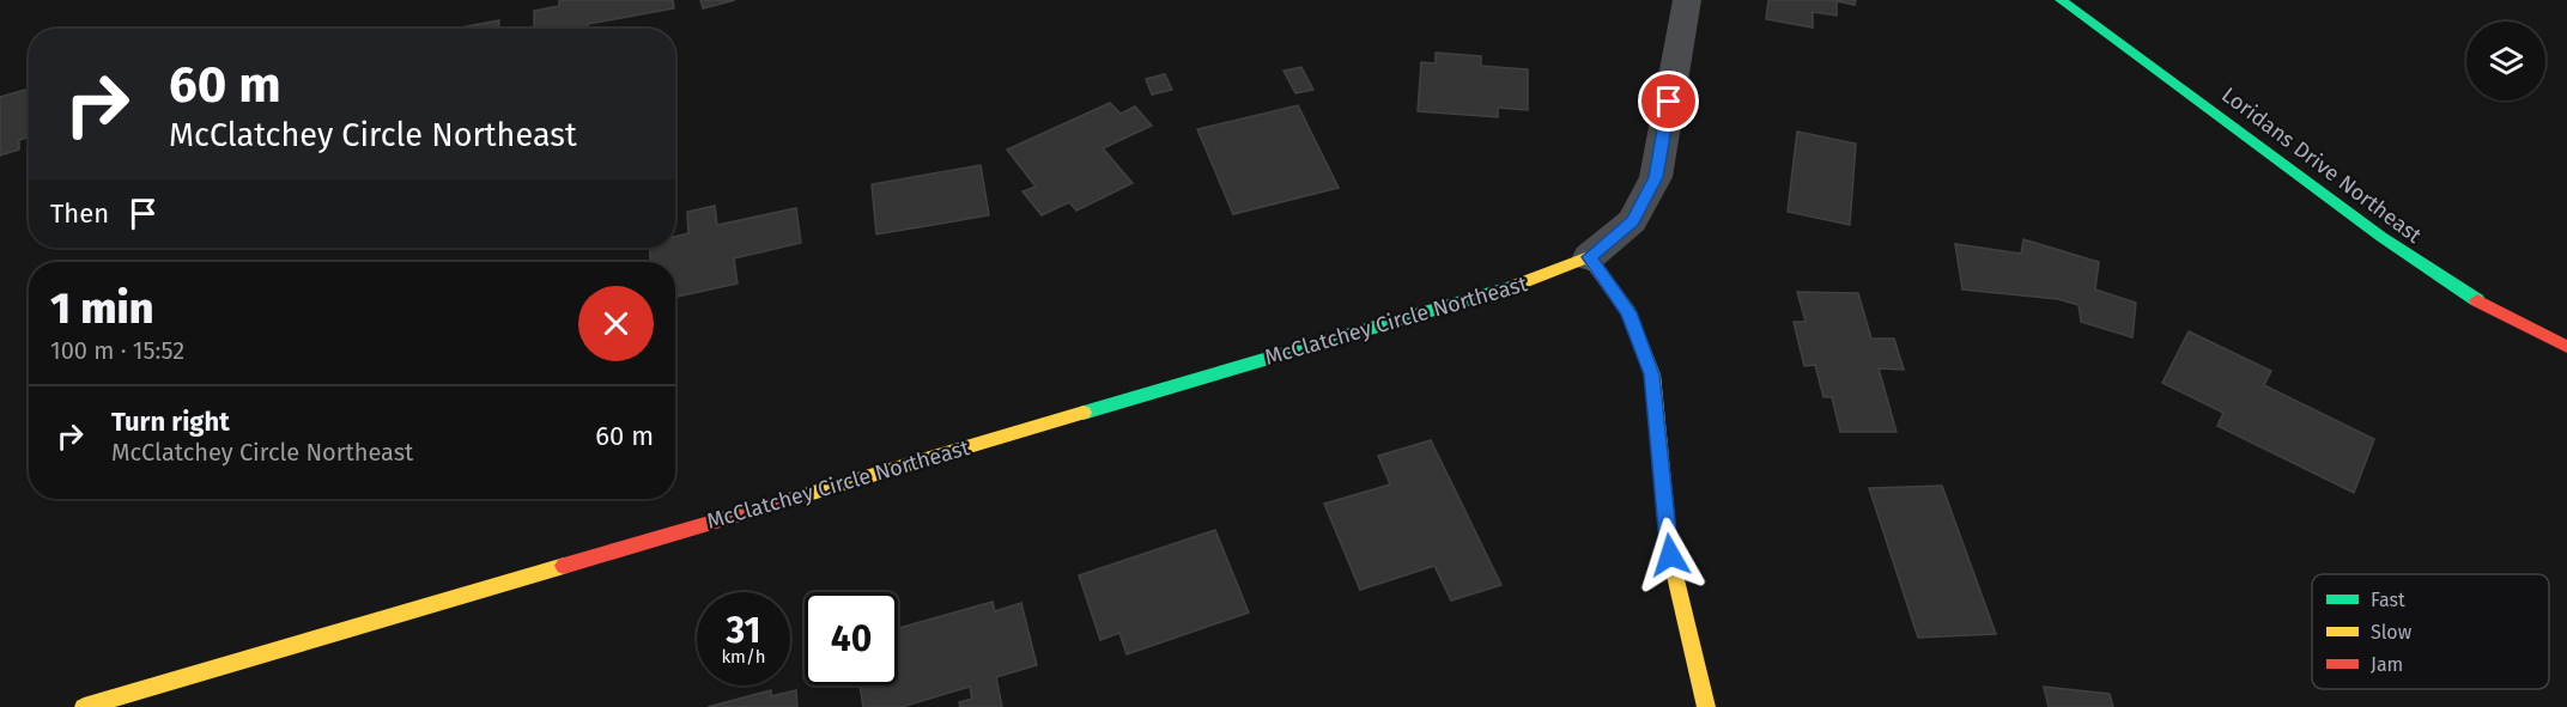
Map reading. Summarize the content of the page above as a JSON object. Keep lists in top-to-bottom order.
{
  "streets": {
    "street": ["Loridans Drive Northeast", "McClatchey Circle Northeast"]
  },
  "legend": ["Fast", "Slow", "Jam"],
  "page": {
    "turn": ["60 m", "McClatchey Circle Northeast"],
    "then": "Then",
    "heading": ["1 min", "100 m · 15:52"],
    "list": [
      {
        "name": "Turn right",
        "note": "McClatchey Circle Northeast",
        "value": "60 m"
      }
    ],
    "speed": "31 km/h",
    "limit": "40"
  }
}
